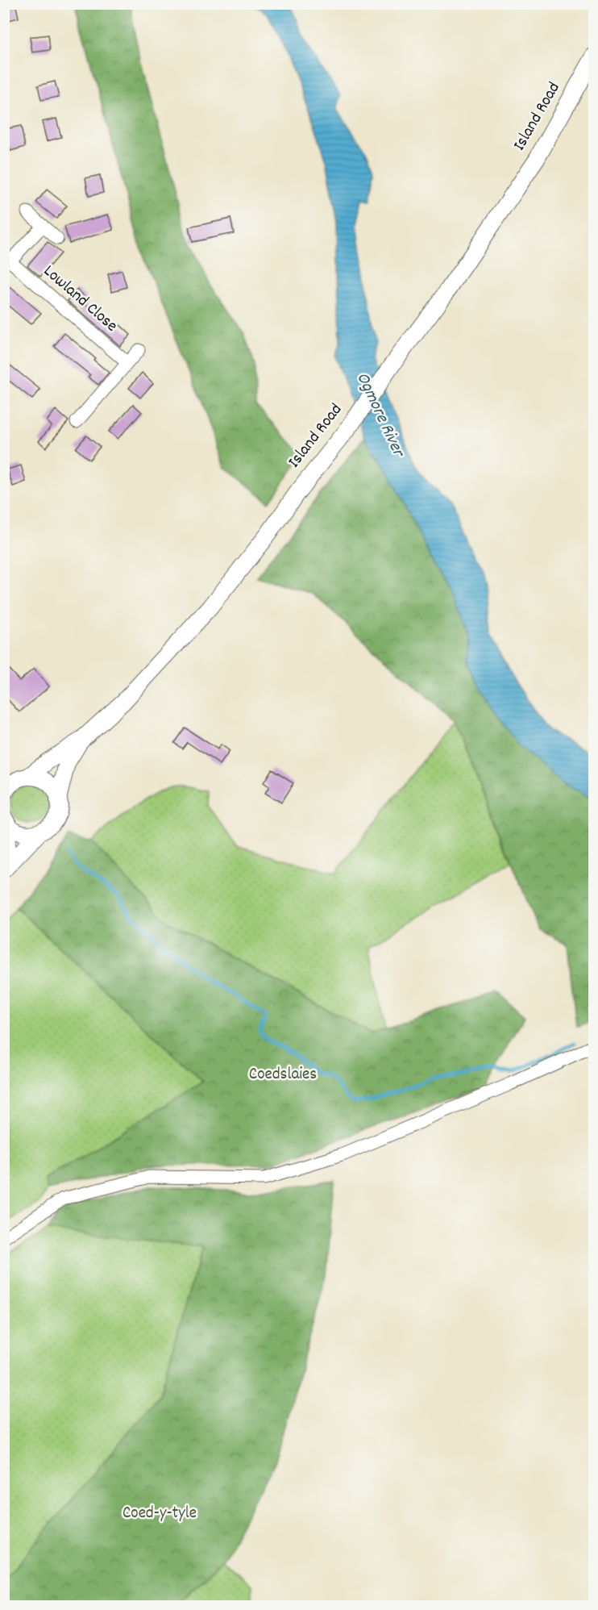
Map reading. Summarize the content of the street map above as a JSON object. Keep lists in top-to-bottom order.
{
  "streets": {
    "main road": ["Island Road"],
    "street": ["Lowland Close"]
  },
  "water": ["Ogmore River"],
  "parks": ["Coedslaies", "Coed-y-tyle"]
}
